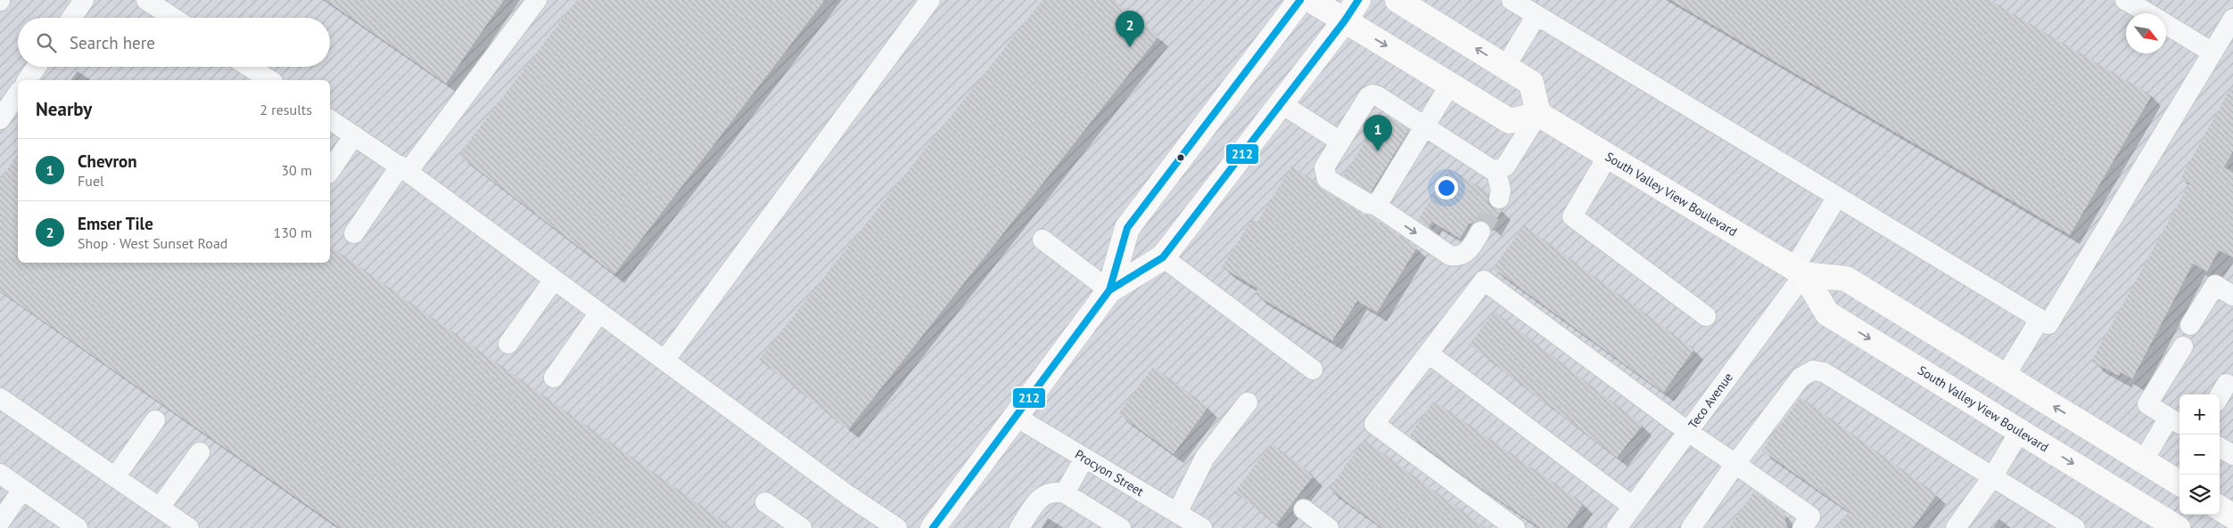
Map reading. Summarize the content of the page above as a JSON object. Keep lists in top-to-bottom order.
{
  "streets": {
    "main road": ["South Valley View Boulevard"],
    "street": ["Teco Avenue", "Procyon Street"]
  },
  "crossings": [
    ["South Valley View Boulevard", "Teco Avenue"]
  ],
  "lines": ["transit line 212"],
  "north": "bottom right",
  "page": {
    "pins": ["2", "1"],
    "search": "Search here",
    "heading": ["Nearby", "2 results"],
    "list": [
      {
        "mark": "1",
        "name": "Chevron",
        "note": "Fuel",
        "value": "30 m"
      },
      {
        "mark": "2",
        "name": "Emser Tile",
        "note": "Shop · West Sunset Road",
        "value": "130 m"
      }
    ],
    "map_buttons": ["+", "−"]
  }
}
